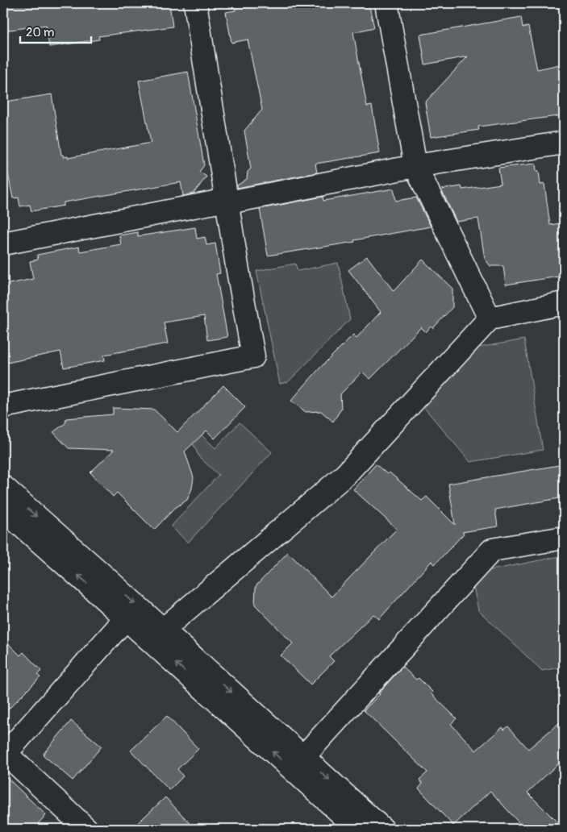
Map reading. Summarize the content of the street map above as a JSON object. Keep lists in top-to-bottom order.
{
  "scale_bar": "20 m"
}
